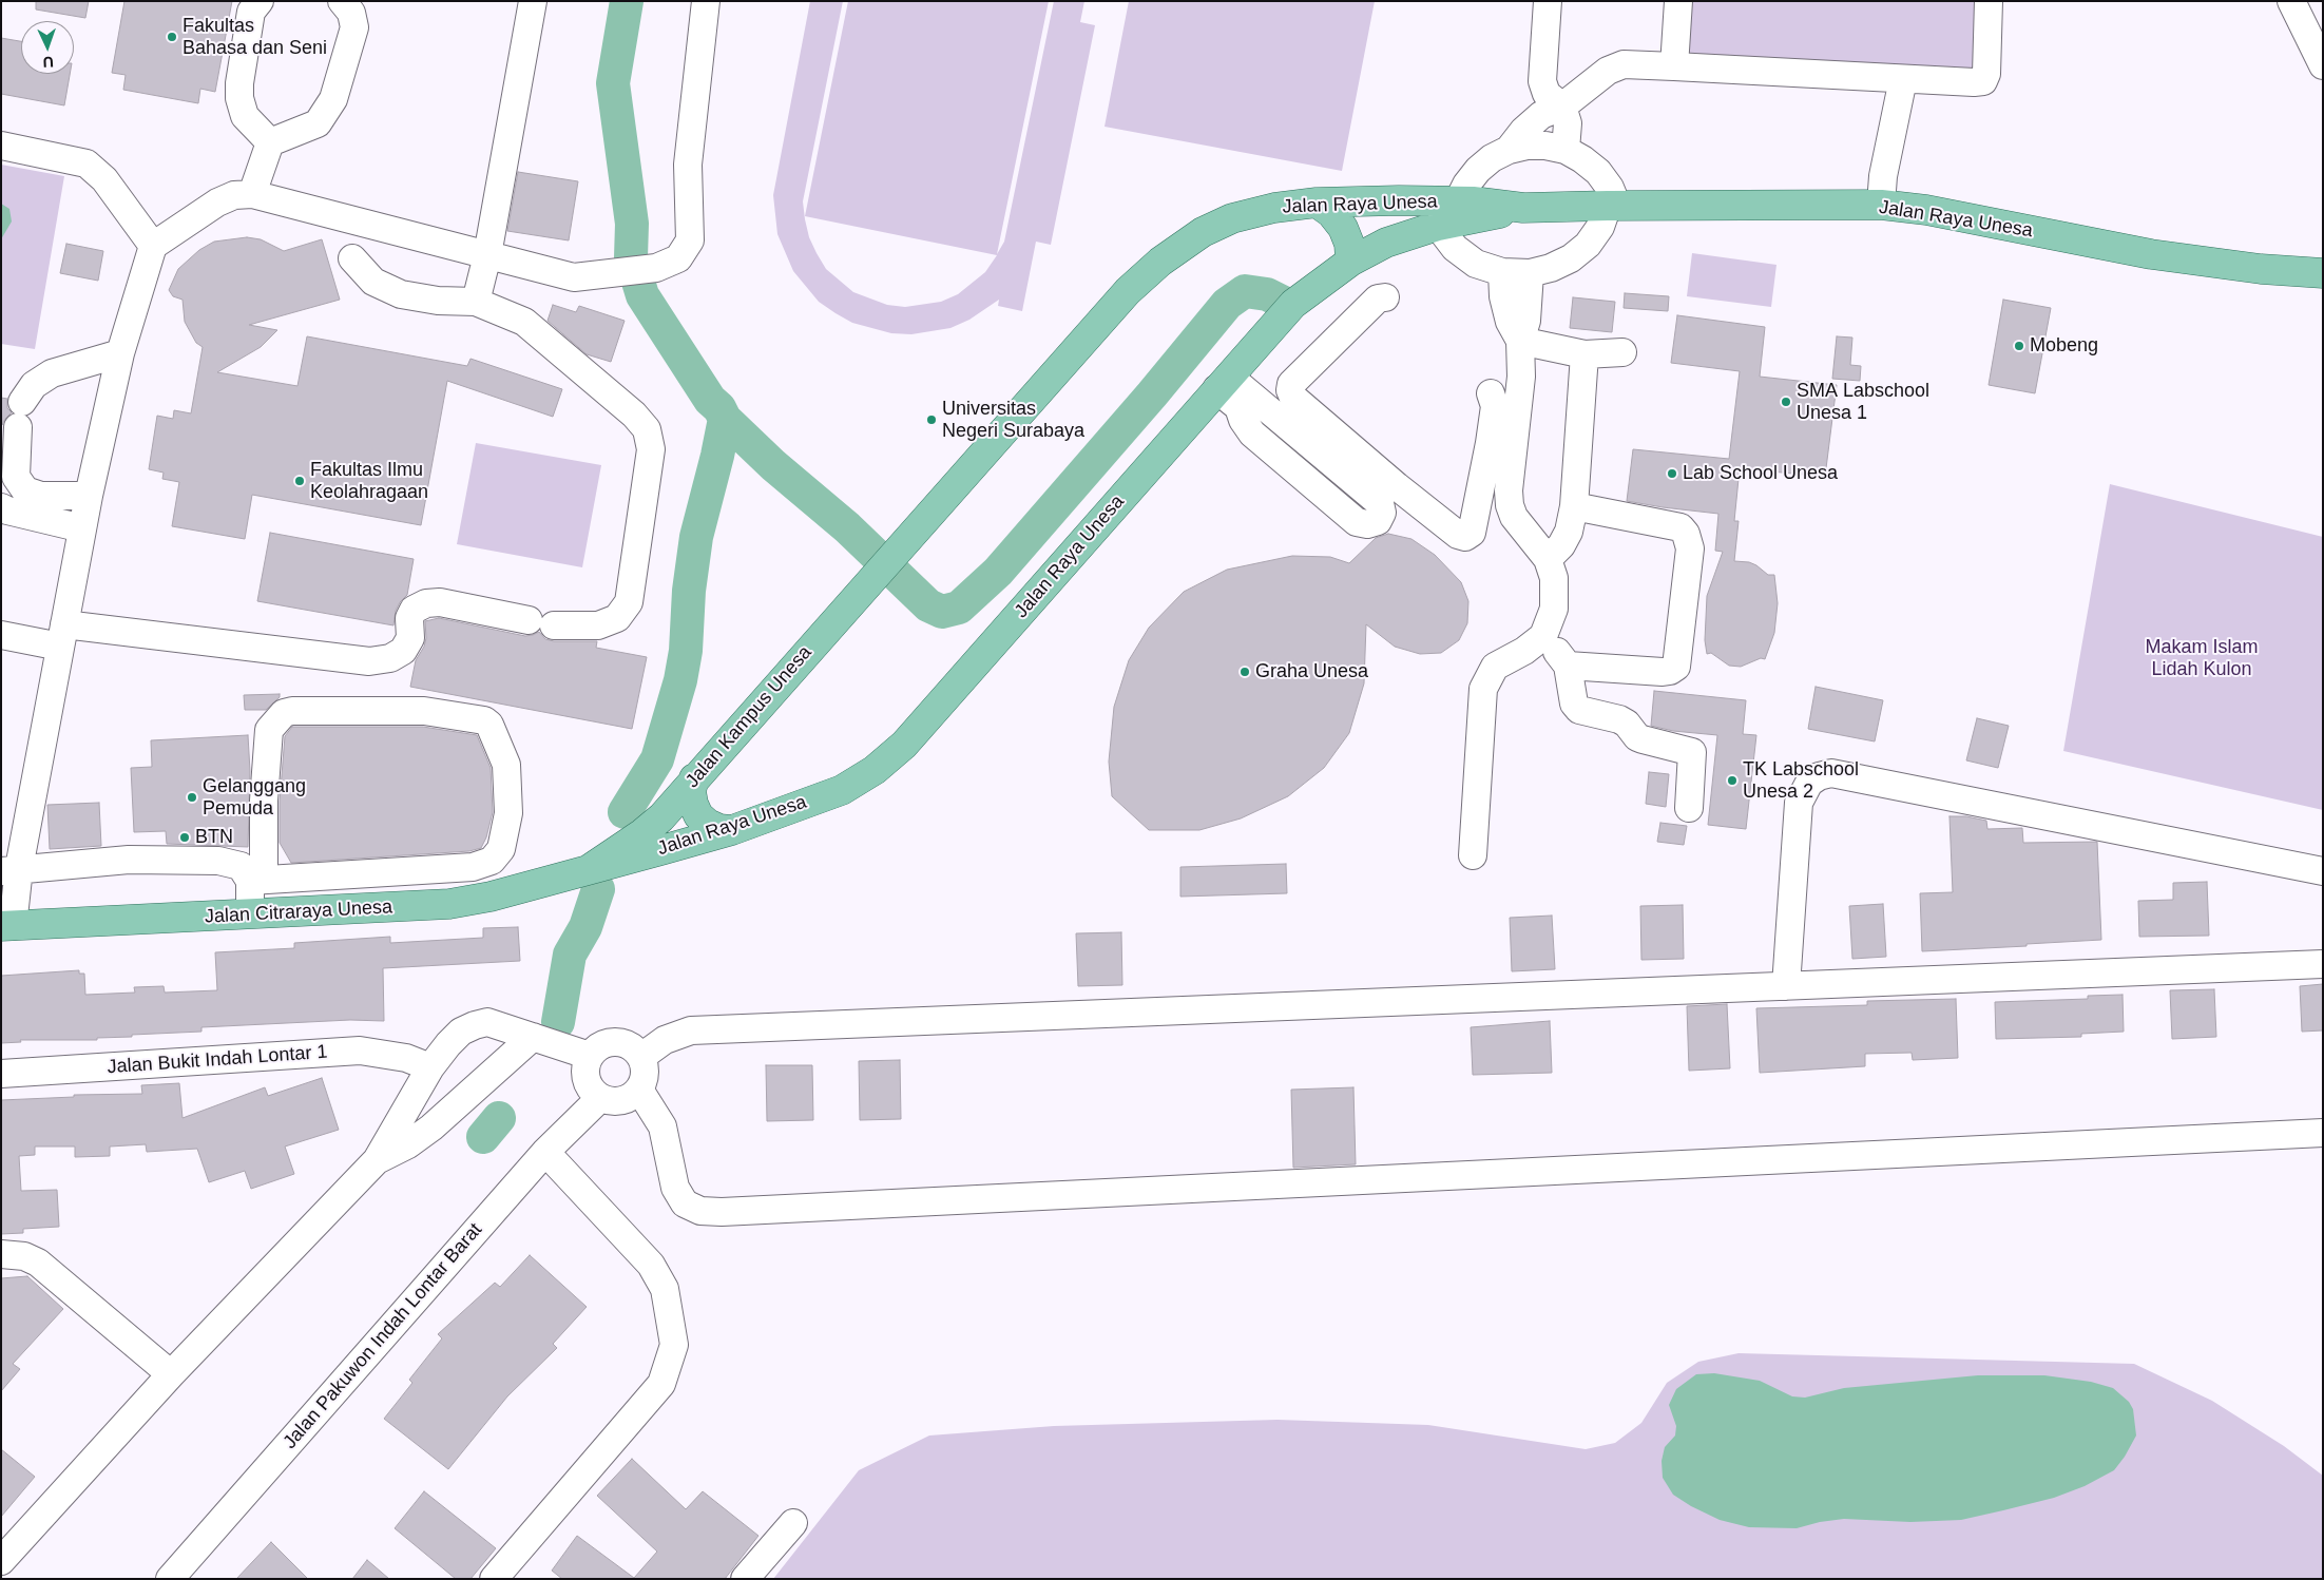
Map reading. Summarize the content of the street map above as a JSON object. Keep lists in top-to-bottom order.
{
  "streets": {
    "main road": ["Jalan Raya Unesa", "Jalan Kampus Unesa", "Jalan Citraraya Unesa"],
    "street": ["Jalan Bukit Indah Lontar 1", "Jalan Pakuwon Indah Lontar Barat"]
  },
  "crossings": [
    ["Jalan Raya Unesa", "Jalan Kampus Unesa"],
    ["Jalan Raya Unesa", "Jalan Citraraya Unesa"],
    ["Jalan Kampus Unesa", "Jalan Citraraya Unesa"]
  ],
  "parks": ["Makam Islam Lidah Kulon"],
  "places": [
    "Fakultas Bahasa dan Seni",
    "Mobeng",
    "SMA Labschool Unesa 1",
    "Universitas Negeri Surabaya",
    "Lab School Unesa",
    "Fakultas Ilmu Keolahragaan",
    "Graha Unesa",
    "TK Labschool Unesa 2",
    "Gelanggang Pemuda",
    "BTN"
  ],
  "north": "bottom"
}
